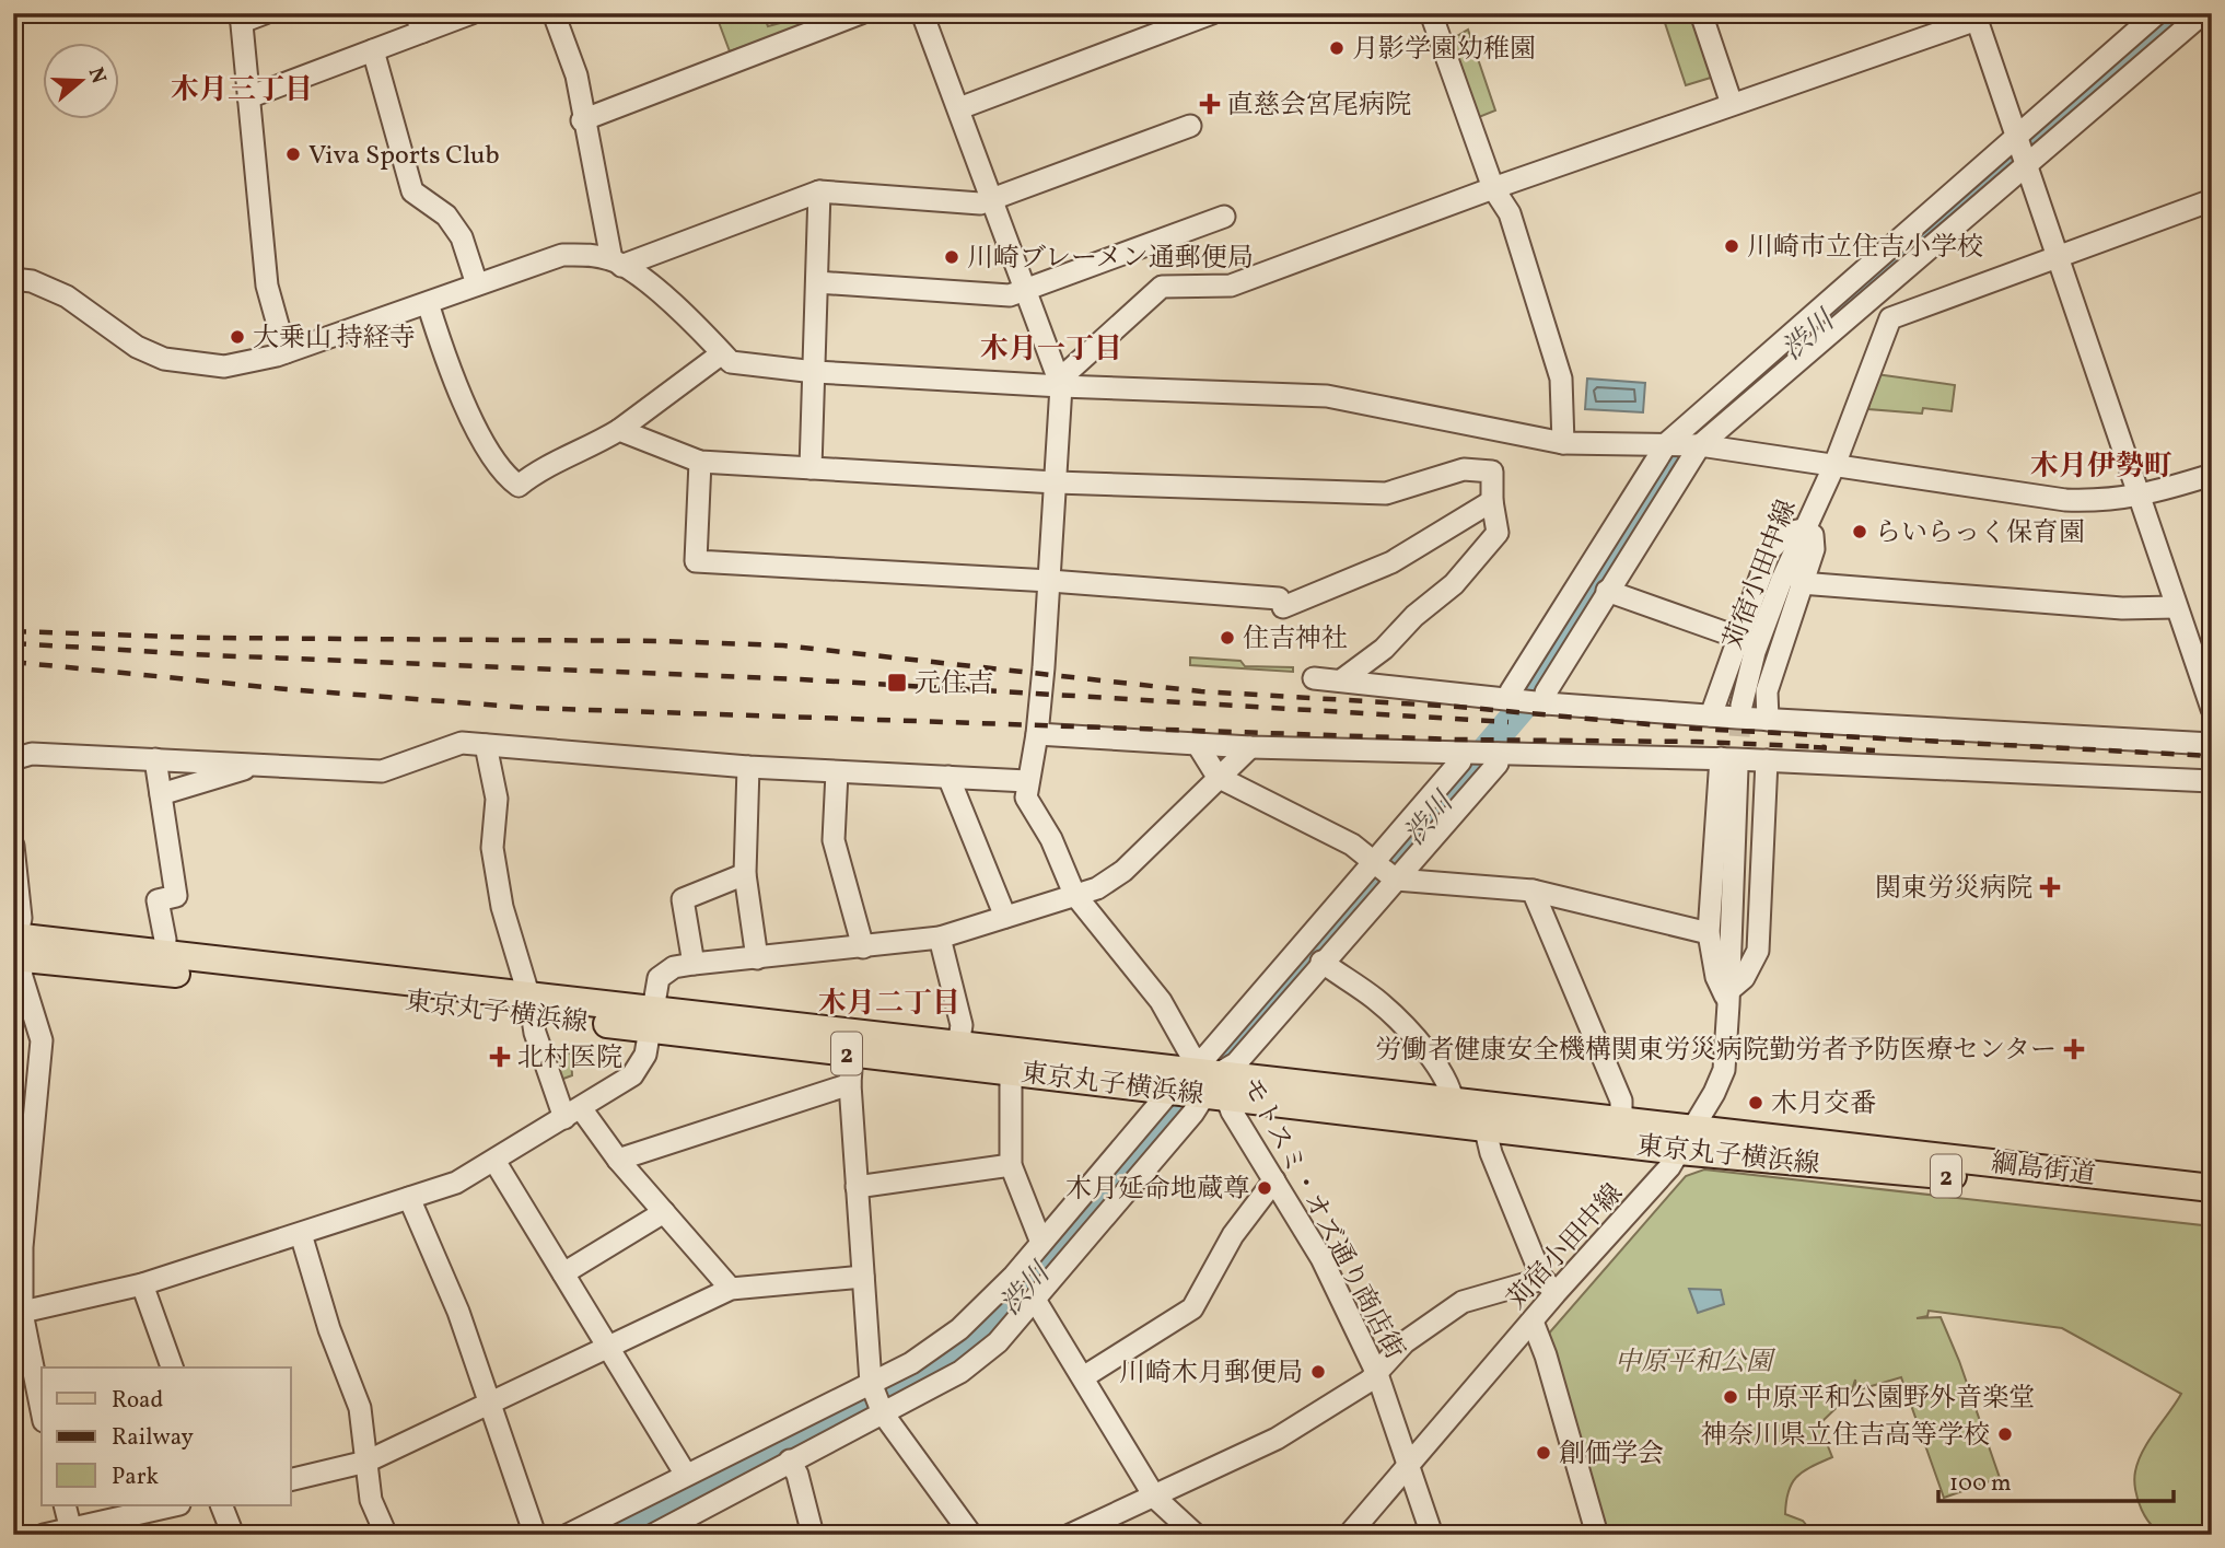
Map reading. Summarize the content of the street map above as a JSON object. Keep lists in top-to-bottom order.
{
  "streets": {
    "main road": ["東京丸子横浜線", "2", "綱島街道"],
    "street": ["苅宿小田中線", "モトスミ・オズ通り商店街"]
  },
  "crossings": [
    ["苅宿小田中線", "東京丸子横浜線"],
    ["苅宿小田中線", "綱島街道"],
    ["苅宿小田中線", "モトスミ・オズ通り商店街"],
    ["東京丸子横浜線", "綱島街道"],
    ["東京丸子横浜線", "モトスミ・オズ通り商店街"]
  ],
  "districts": [
    "木月三丁目",
    "木月一丁目",
    "木月伊勢町",
    "木月二丁目"
  ],
  "water": ["渋川"],
  "parks": ["中原平和公園"],
  "places": {
    "other": [
      "月影学園幼稚園",
      "Viva Sports Club",
      "川崎市立住吉小学校",
      "川崎ブレーメン通郵便局",
      "大乗山 持経寺",
      "らいらっく保育園",
      "住吉神社",
      "木月交番",
      "木月延命地蔵尊",
      "川崎木月郵便局",
      "中原平和公園野外音楽堂",
      "神奈川県立住吉高等学校",
      "創価学会"
    ],
    "health": [
      "直慈会宮尾病院",
      "関東労災病院",
      "労働者健康安全機構関東労災病院勤労者予防医療センター",
      "北村医院"
    ],
    "transit": ["元住吉"]
  },
  "legend": ["Road", "Railway", "Park"],
  "scale_bar": "100 m",
  "north": "right"
}
